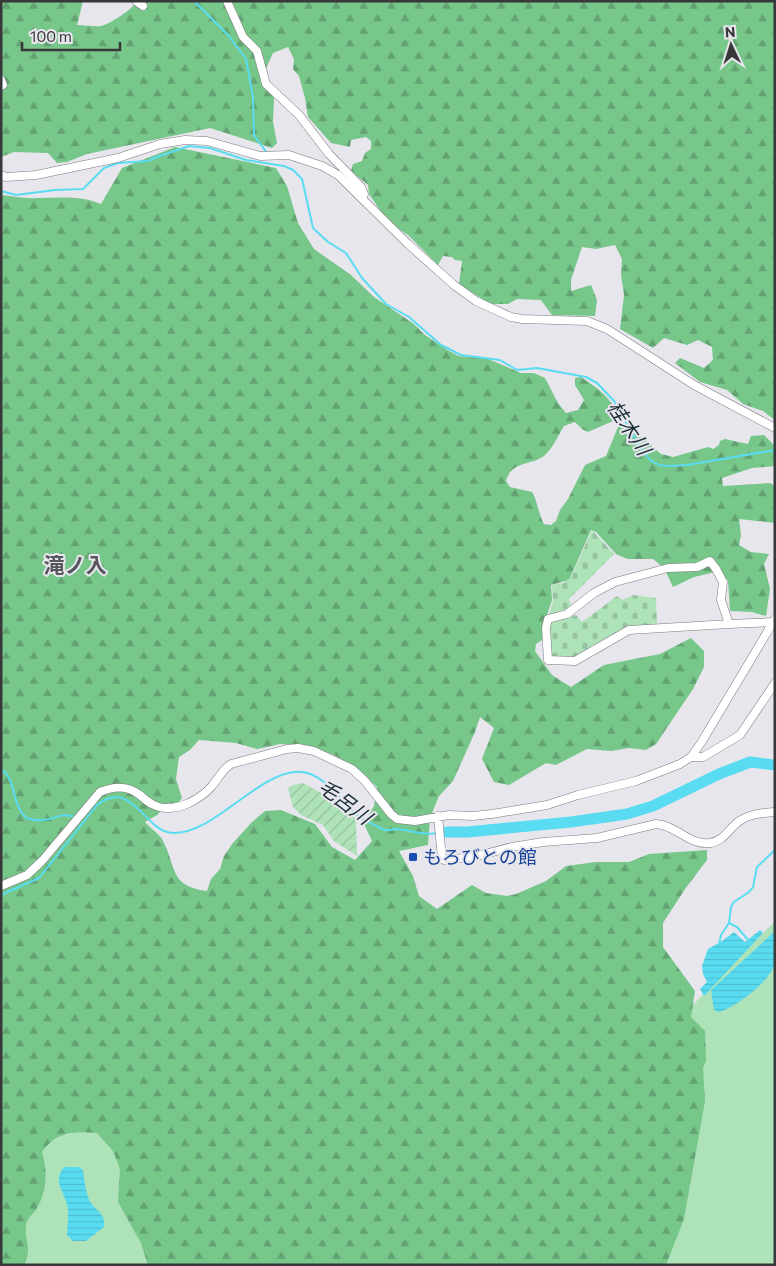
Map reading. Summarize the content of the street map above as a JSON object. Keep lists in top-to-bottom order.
{
  "districts": ["滝ノ入"],
  "water": ["桂木川", "毛呂川"],
  "places": {
    "transit": ["もろびとの館"]
  },
  "scale_bar": "100 m",
  "north": "top"
}
